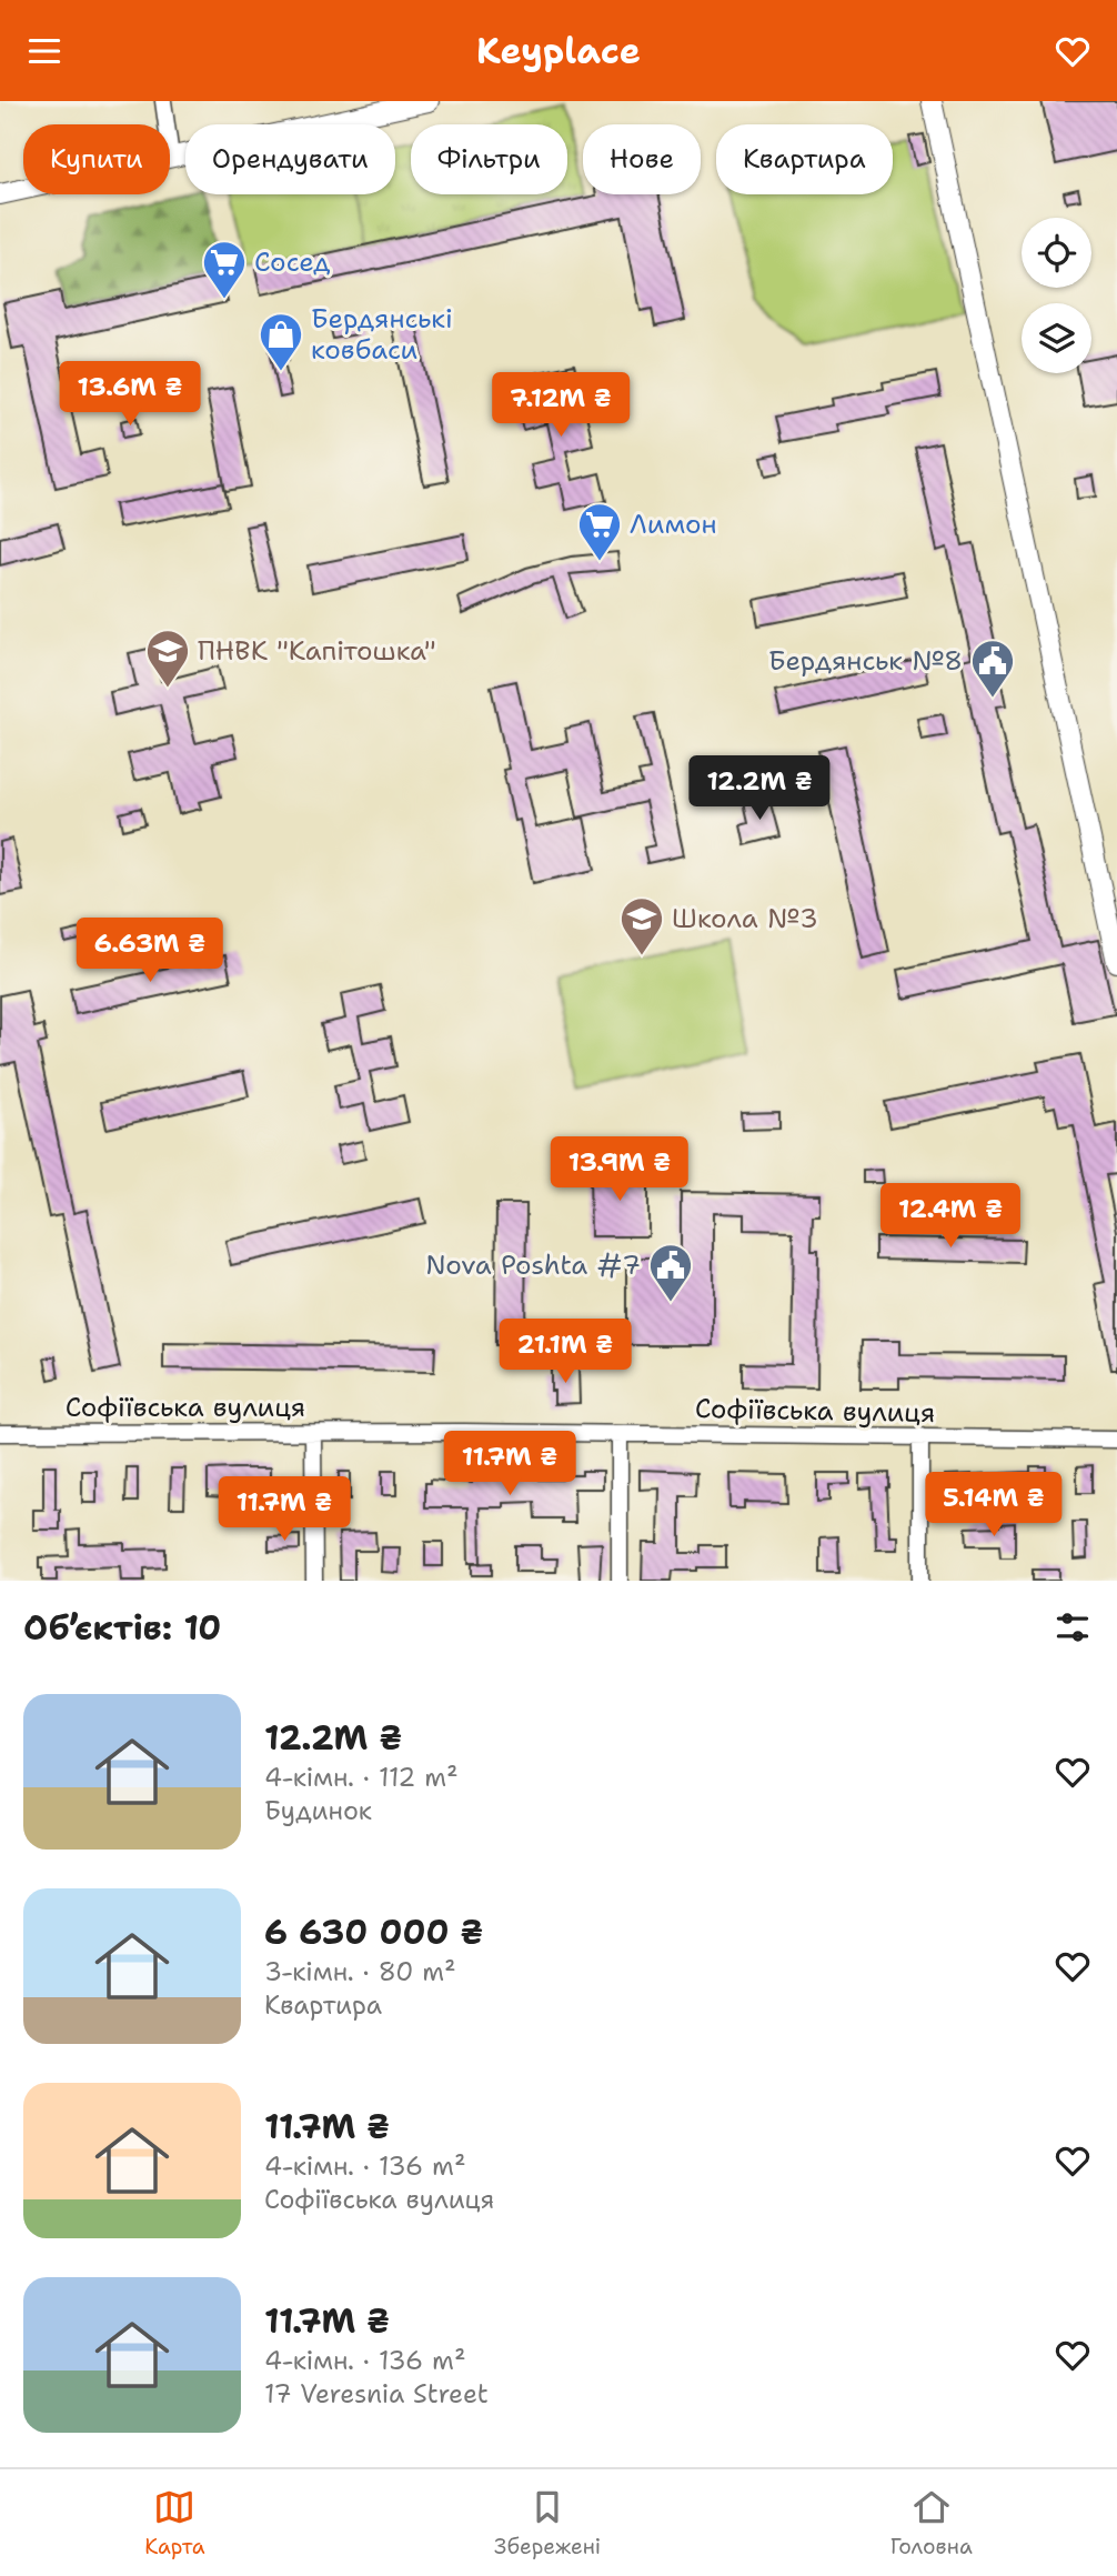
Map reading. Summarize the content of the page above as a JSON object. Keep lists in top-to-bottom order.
{
  "streets": {
    "street": ["Софіївська вулиця"]
  },
  "places": {
    "supermarket": ["Сосед", "Лимон"],
    "shop": ["Бердянські ковбаси"],
    "school or university": ["ПНВК \"Капітошка\"", "Школа №3"],
    "public building": ["Бердянськ №8", "Nova Poshta #7"]
  },
  "page": {
    "header": "Keyplace",
    "chip": [
      "Купити",
      "Орендувати",
      "Фільтри",
      "Нове",
      "Квартира"
    ],
    "price": [
      "13.6M ₴",
      "7.12M ₴",
      "12.2M ₴",
      "6.63M ₴",
      "13.9M ₴",
      "12.4M ₴",
      "21.1M ₴",
      "11.7M ₴",
      "5.14M ₴",
      "11.7M ₴"
    ],
    "heading": "Об’єктів: 10",
    "list": [
      {
        "name": "12.2M ₴",
        "note": "4-кімн. · 112 m² · Будинок"
      },
      {
        "name": "6 630 000 ₴",
        "note": "3-кімн. · 80 m² · Квартира"
      },
      {
        "name": "11.7M ₴",
        "note": "4-кімн. · 136 m² · Софіївська вулиця"
      },
      {
        "name": "11.7M ₴",
        "note": "4-кімн. · 136 m² · 17 Veresnia Street"
      }
    ],
    "tabs": ["Карта", "Збережені", "Головна"]
  }
}
